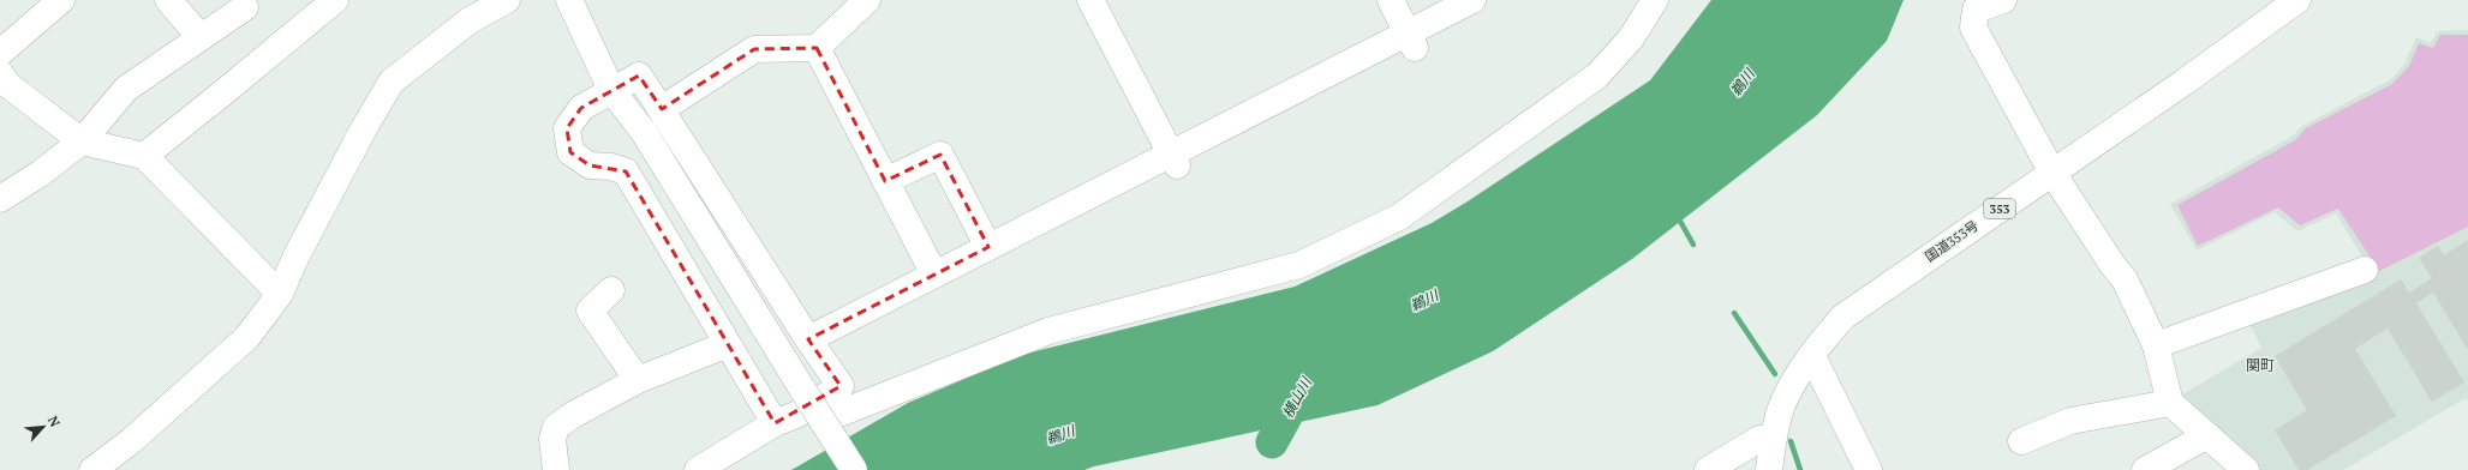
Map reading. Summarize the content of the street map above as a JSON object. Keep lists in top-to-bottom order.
{
  "streets": {
    "main road": ["353", "国道353号"]
  },
  "districts": ["関町"],
  "water": ["鵜川", "横山川"],
  "north": "top right"
}
